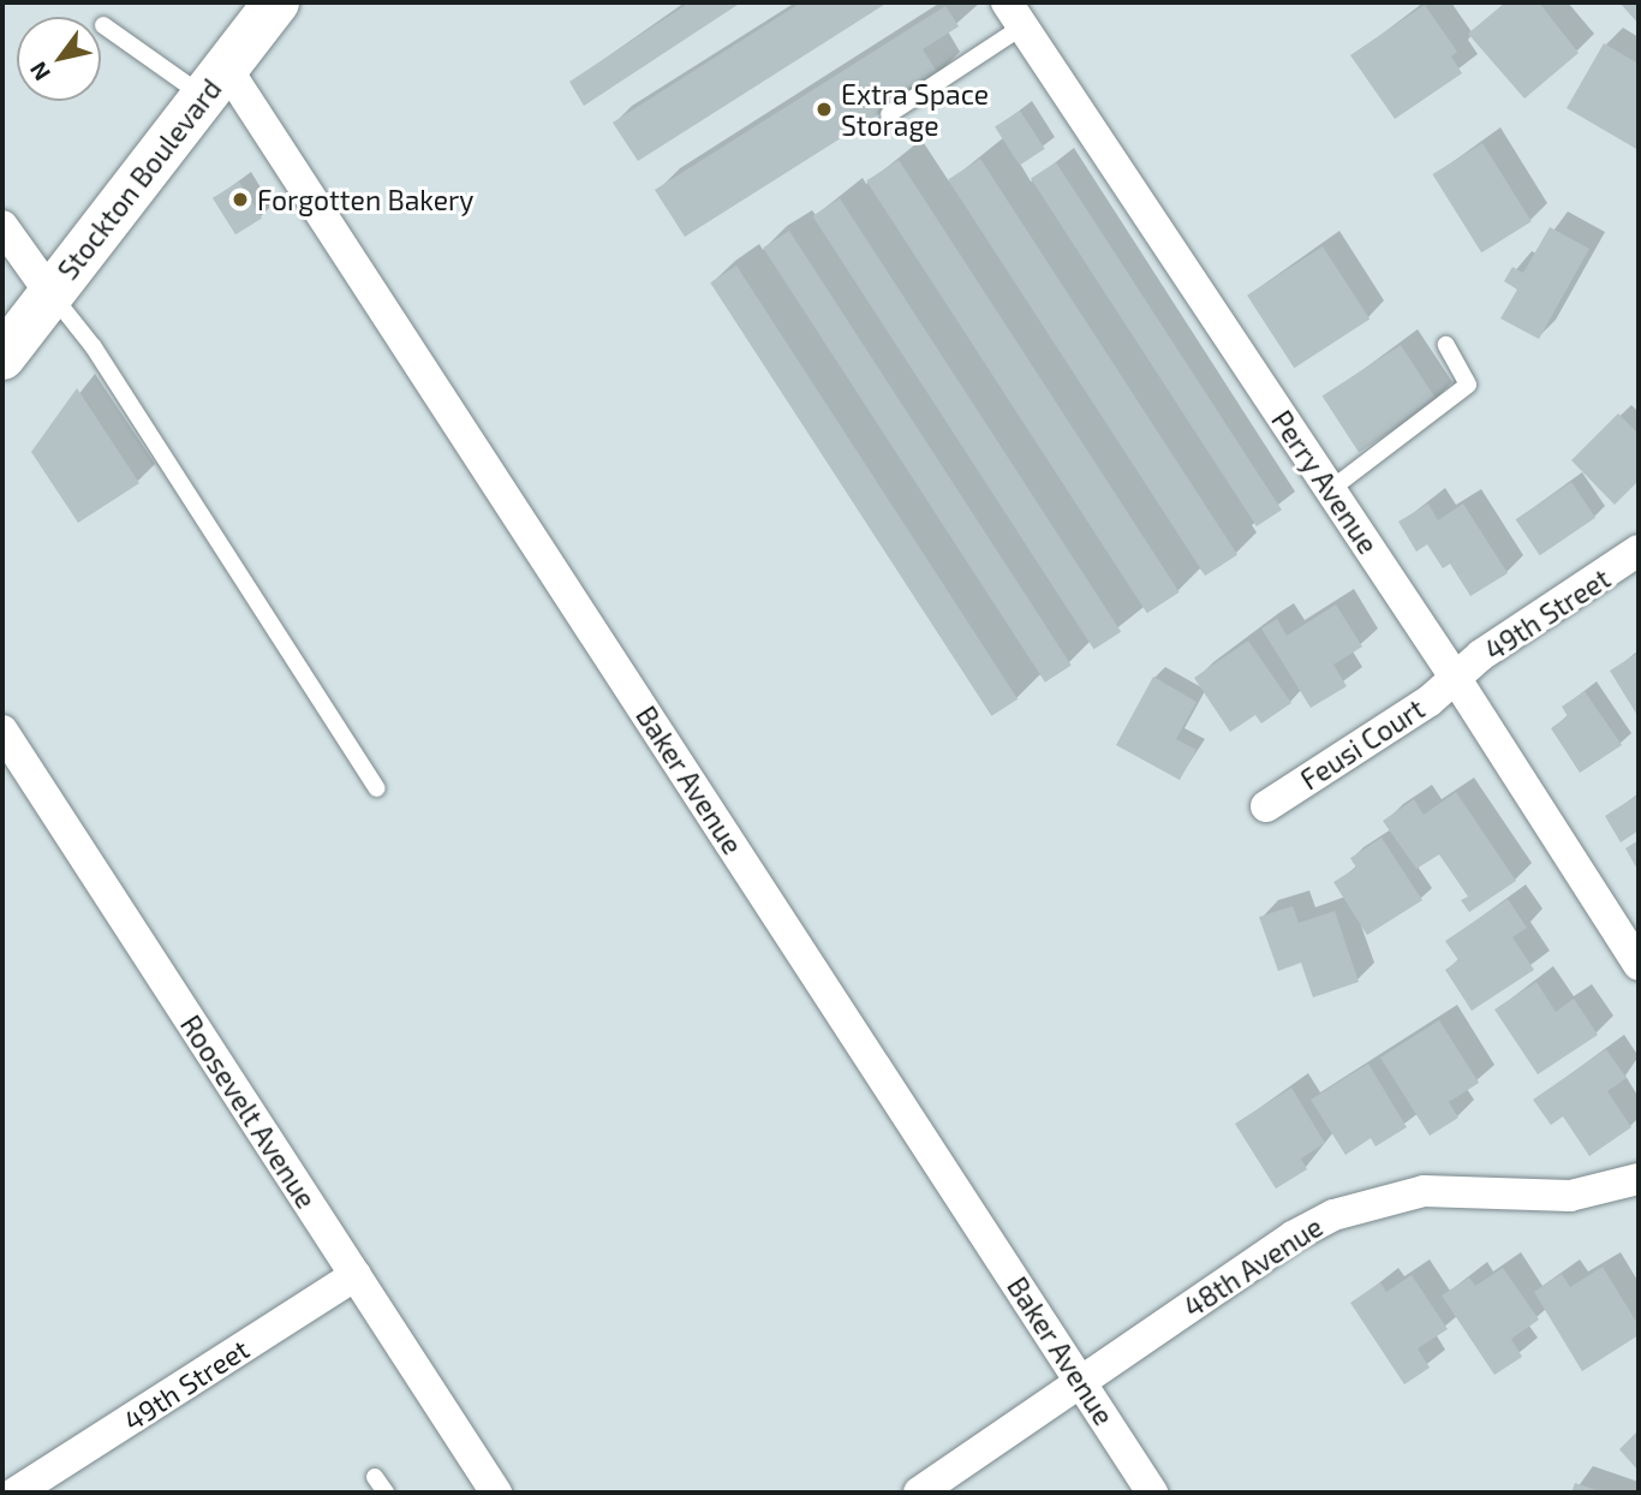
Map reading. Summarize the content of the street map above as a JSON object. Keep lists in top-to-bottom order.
{
  "streets": {
    "main road": ["Stockton Boulevard"],
    "street": [
      "Perry Avenue",
      "49th Street",
      "Feusi Court",
      "Baker Avenue",
      "Roosevelt Avenue",
      "48th Avenue"
    ]
  },
  "crossings": [
    ["Stockton Boulevard", "Baker Avenue"],
    ["Perry Avenue", "49th Street"],
    ["Perry Avenue", "Feusi Court"],
    ["49th Street", "Feusi Court"],
    ["49th Street", "Roosevelt Avenue"],
    ["Baker Avenue", "48th Avenue"]
  ],
  "places": ["Extra Space Storage", "Forgotten Bakery"],
  "north": "bottom left"
}
